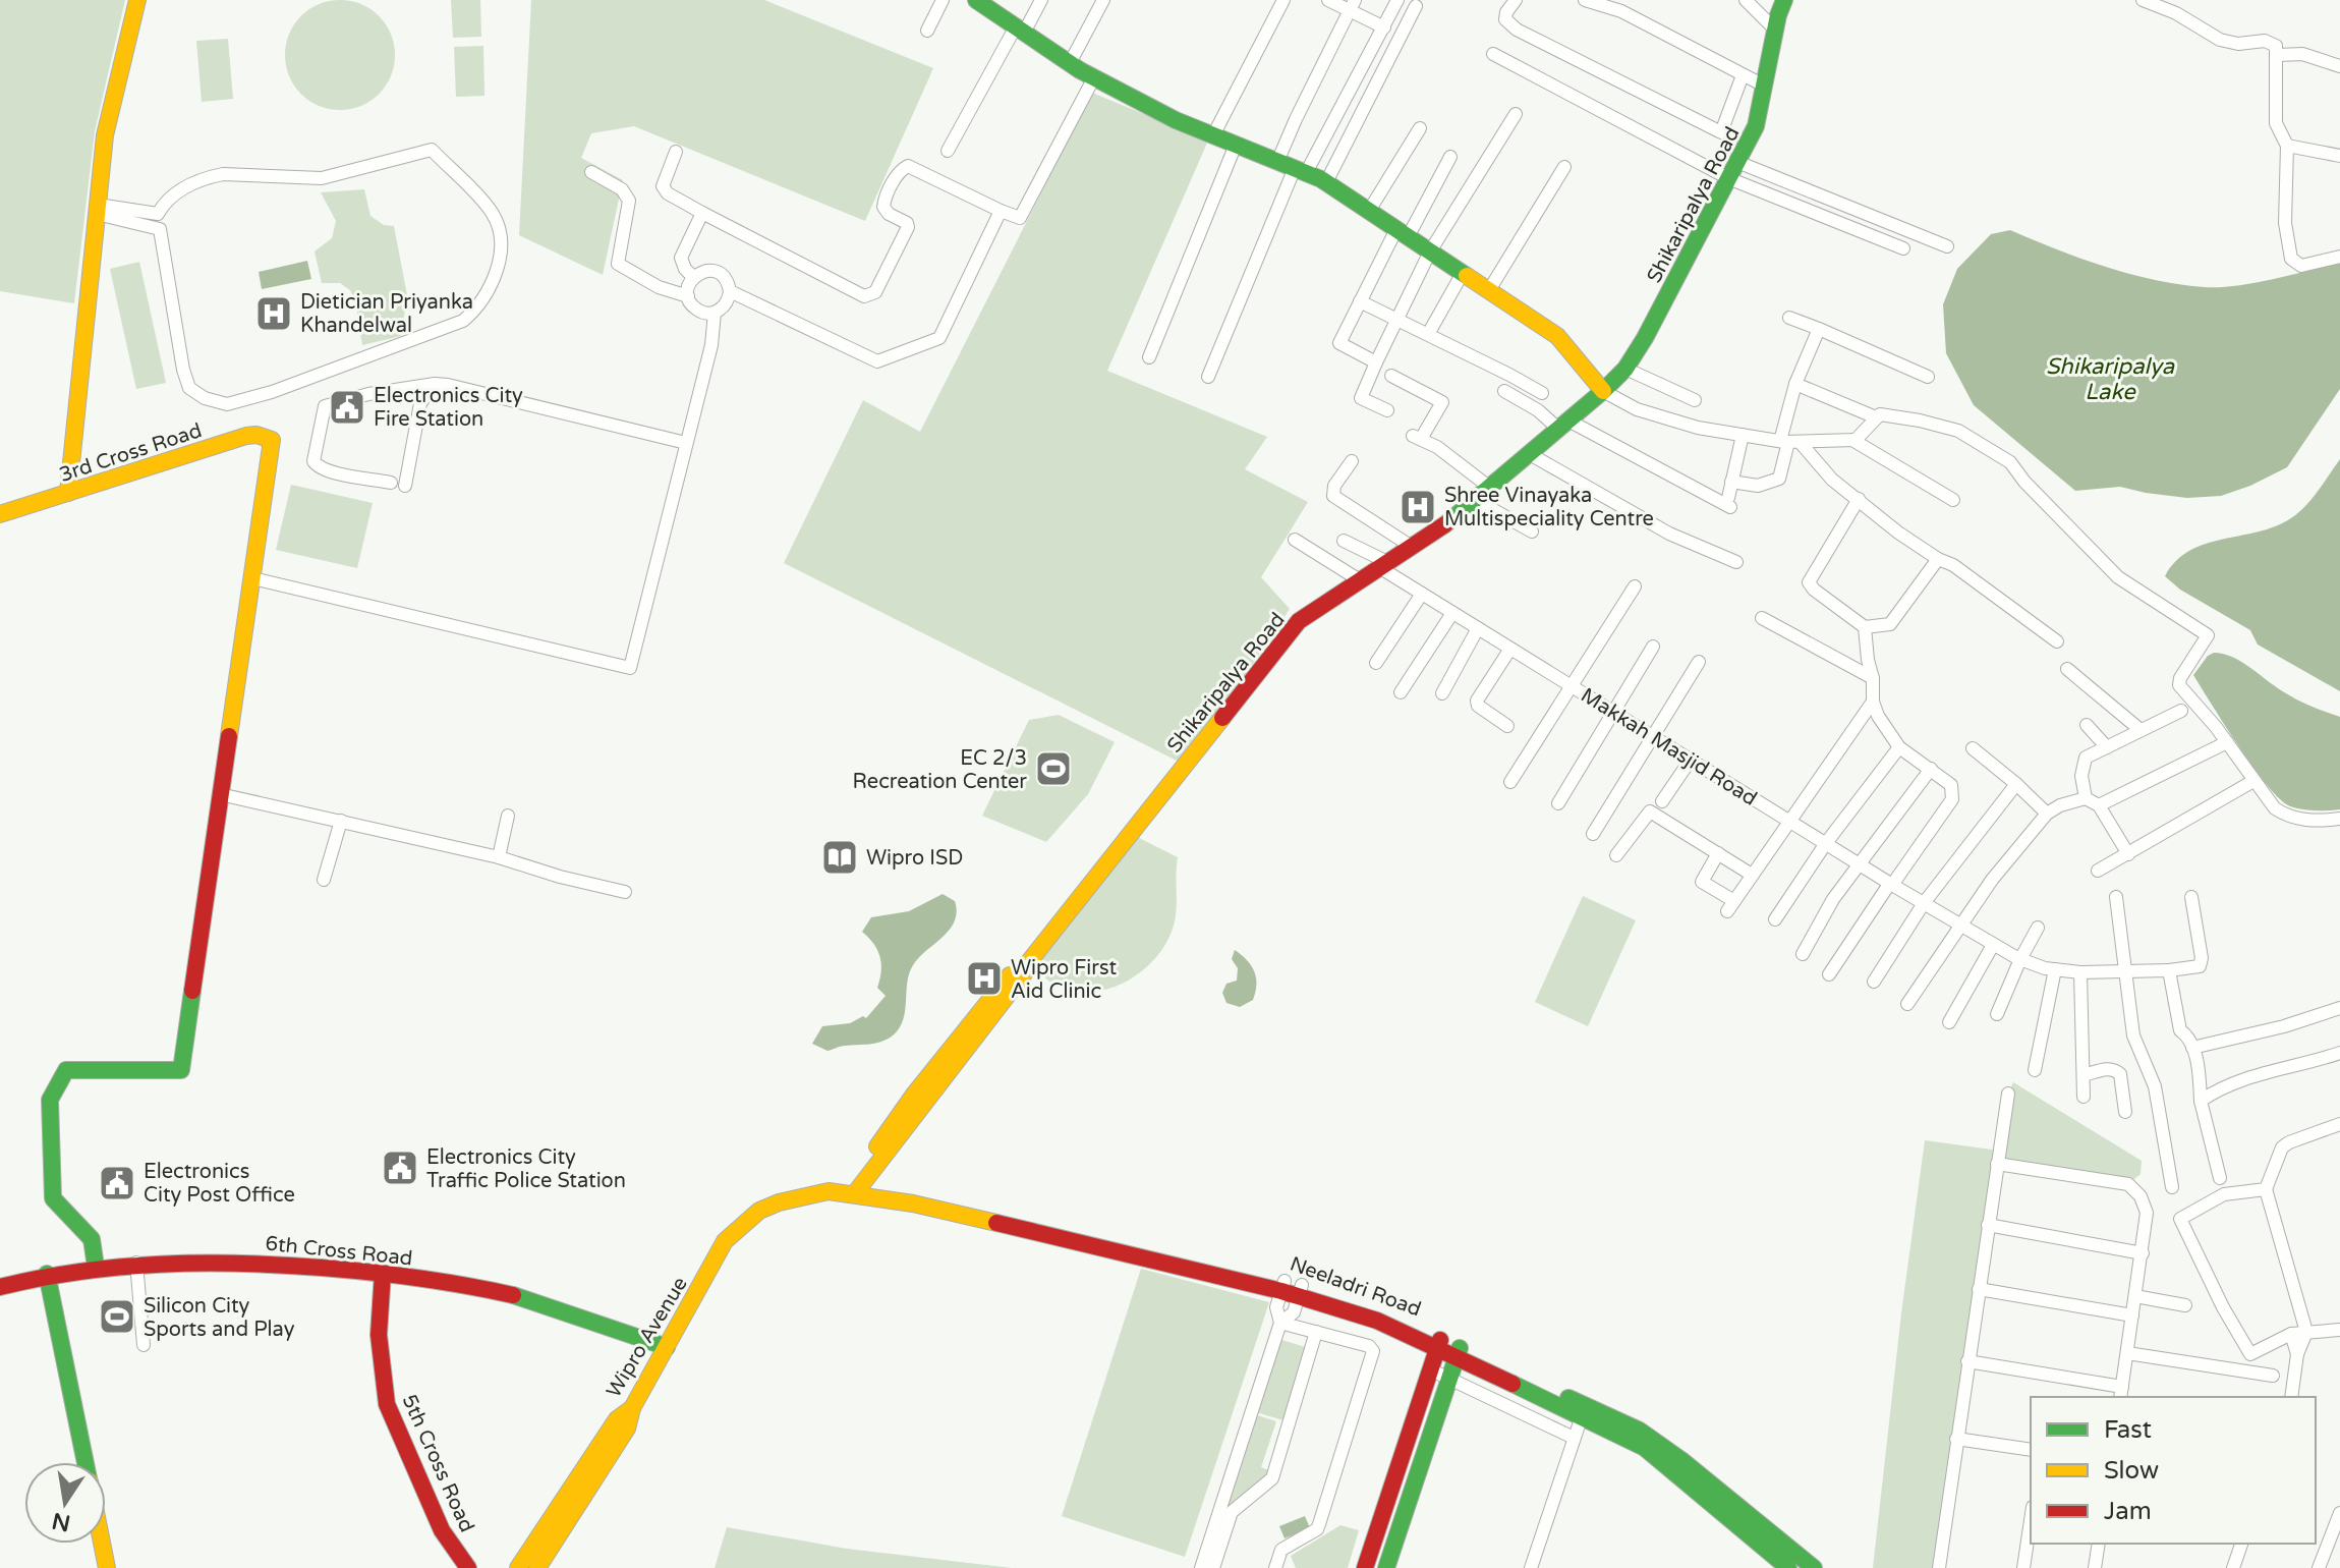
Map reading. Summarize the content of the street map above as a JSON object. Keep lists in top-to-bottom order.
{
  "streets": {
    "street": [
      "Shikaripalya Road",
      "3rd Cross Road",
      "Makkah Masjid Road",
      "6th Cross Road",
      "Neeladri Road",
      "Wipro Avenue",
      "5th Cross Road"
    ]
  },
  "crossings": [
    ["Shikaripalya Road", "Makkah Masjid Road"],
    ["Shikaripalya Road", "Neeladri Road"],
    ["Shikaripalya Road", "Wipro Avenue"],
    ["6th Cross Road", "Wipro Avenue"],
    ["6th Cross Road", "5th Cross Road"],
    ["Neeladri Road", "Wipro Avenue"]
  ],
  "water": ["Shikaripalya Lake"],
  "places": {
    "hospital": ["Dietician Priyanka Khandelwal", "Shree Vinayaka Multispeciality Centre", "Wipro First Aid Clinic"],
    "public building": ["Electronics City Fire Station", "Electronics City Traffic Police Station", "Electronics City Post Office"],
    "sports": ["EC 2/3 Recreation Center", "Silicon City Sports and Play"],
    "library": ["Wipro ISD"]
  },
  "legend": ["Fast", "Slow", "Jam"],
  "north": "bottom"
}
